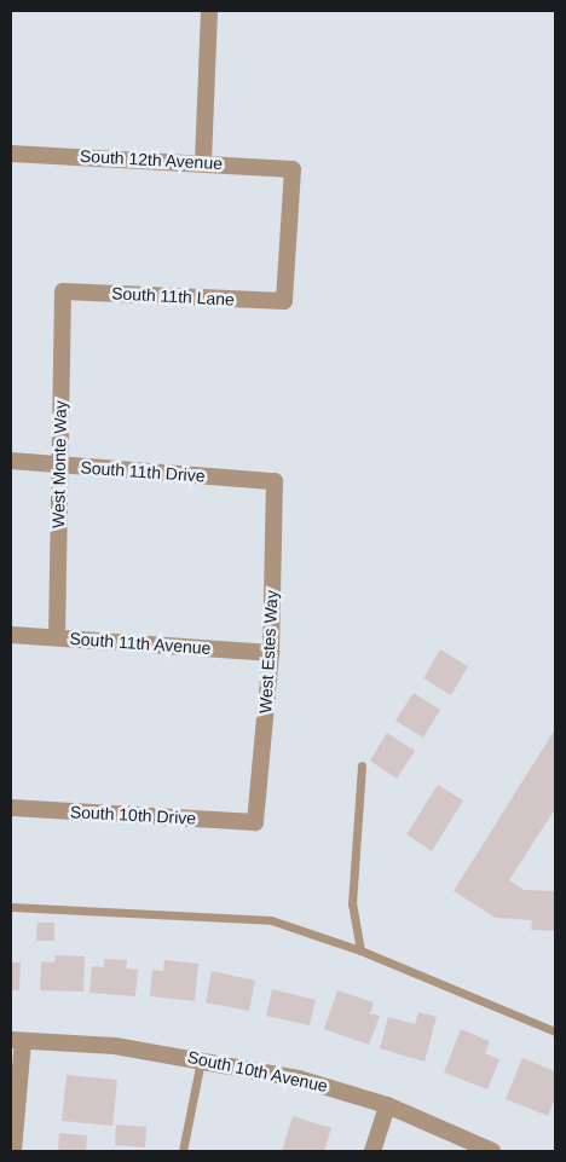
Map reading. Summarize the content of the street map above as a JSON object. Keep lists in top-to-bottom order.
{
  "streets": {
    "street": [
      "South 12th Avenue",
      "South 11th Lane",
      "West Monte Way",
      "South 11th Drive",
      "South 11th Avenue",
      "West Estes Way",
      "South 10th Drive",
      "South 10th Avenue"
    ]
  },
  "crossings": [
    ["South 12th Avenue", "South 11th Lane"],
    ["South 11th Lane", "West Monte Way"],
    ["West Monte Way", "South 11th Drive"],
    ["West Monte Way", "South 11th Avenue"],
    ["South 11th Drive", "West Estes Way"],
    ["South 11th Avenue", "West Estes Way"],
    ["West Estes Way", "South 10th Drive"]
  ]
}
